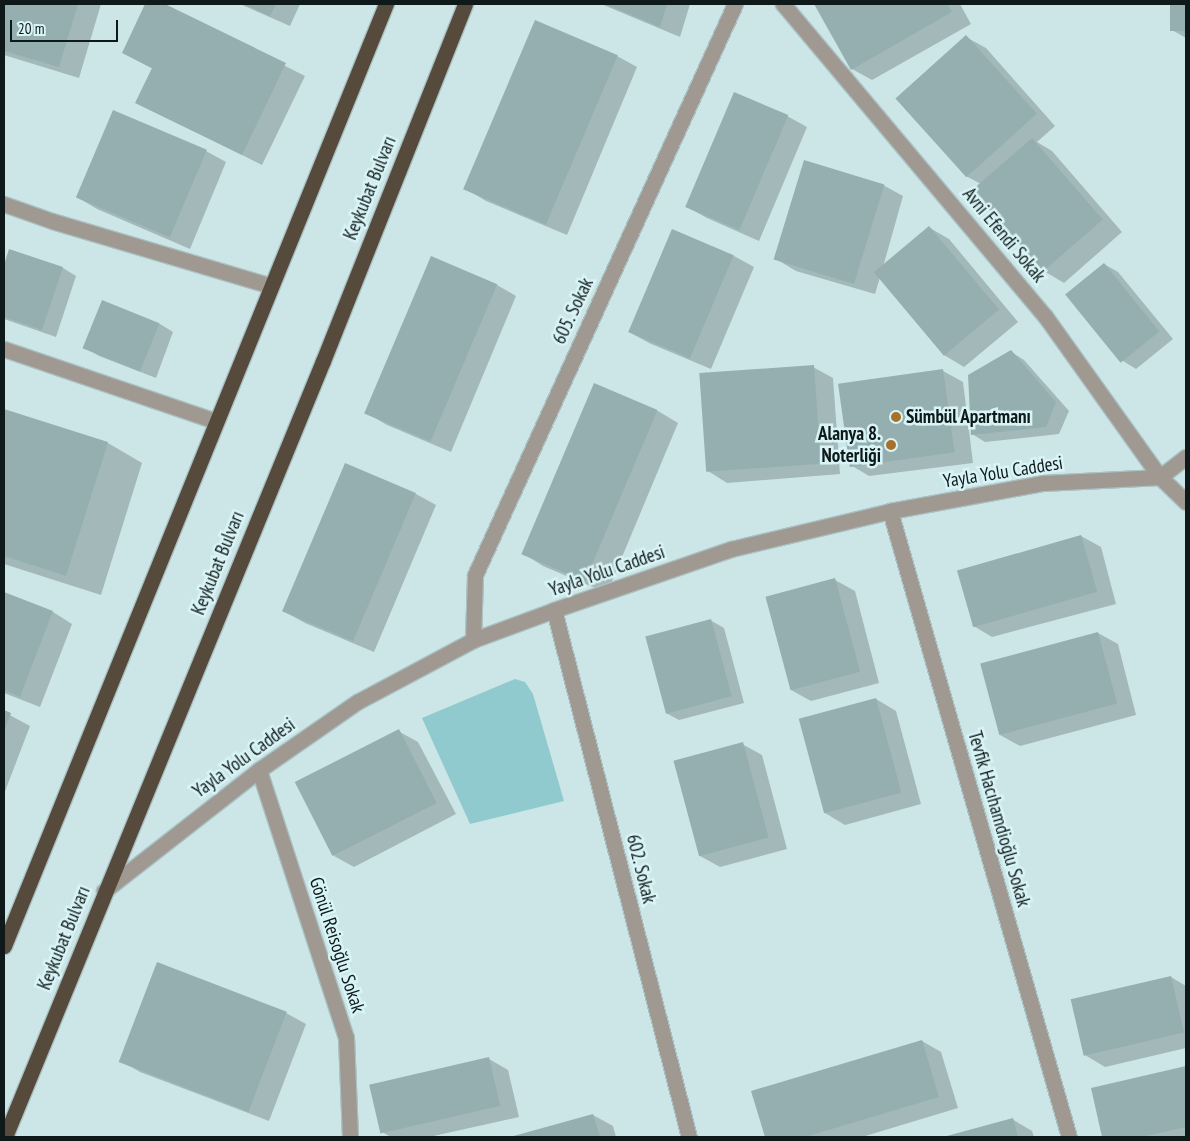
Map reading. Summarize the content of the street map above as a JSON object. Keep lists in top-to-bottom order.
{
  "streets": {
    "highway": ["Keykubat Bulvarı"],
    "street": [
      "Avni Efendi Sokak",
      "605. Sokak",
      "Yayla Yolu Caddesi",
      "Tevfik Hacıhamdioğlu Sokak",
      "602. Sokak",
      "Gönül Reisoğlu Sokak"
    ]
  },
  "crossings": [
    ["Keykubat Bulvarı", "Yayla Yolu Caddesi"],
    ["Avni Efendi Sokak", "Yayla Yolu Caddesi"],
    ["605. Sokak", "Yayla Yolu Caddesi"],
    ["Yayla Yolu Caddesi", "Tevfik Hacıhamdioğlu Sokak"],
    ["Yayla Yolu Caddesi", "602. Sokak"],
    ["Yayla Yolu Caddesi", "Gönül Reisoğlu Sokak"]
  ],
  "places": ["Sümbül Apartmanı", "Alanya 8. Noterliği"],
  "scale_bar": "20 m"
}
